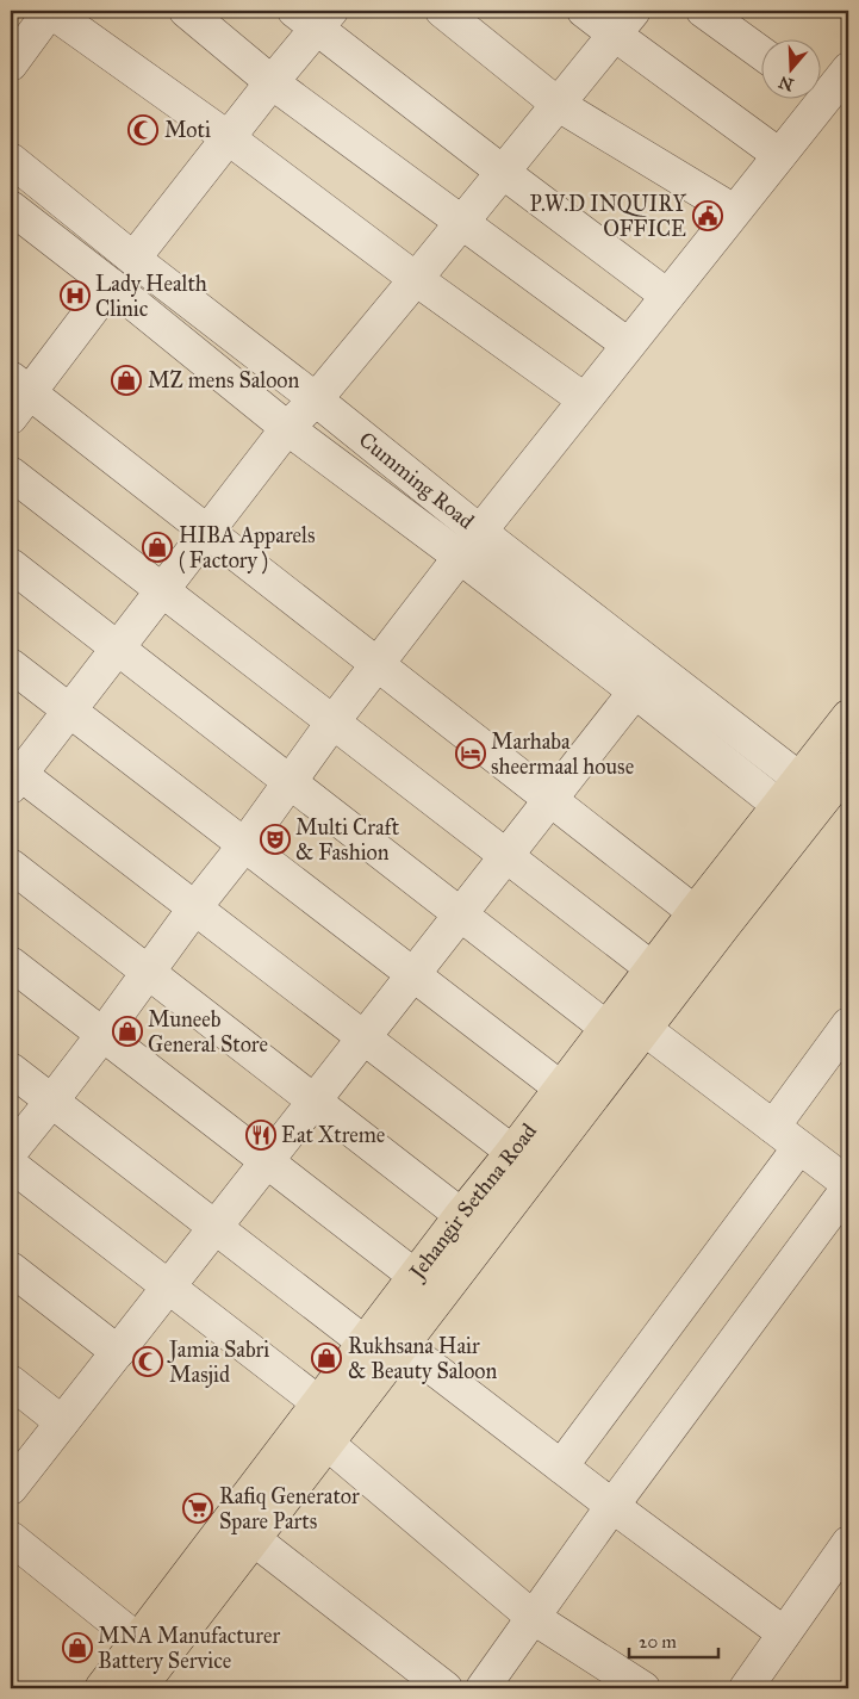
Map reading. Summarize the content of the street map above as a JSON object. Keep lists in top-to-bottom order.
{
  "streets": {
    "highway": ["Jehangir Sethna Road"],
    "street": ["Cumming Road"]
  },
  "crossings": [
    ["Cumming Road", "Jehangir Sethna Road"]
  ],
  "places": {
    "mosque": ["Moti", "Jamia Sabri Masjid"],
    "public building": ["P.W.D INQUIRY OFFICE"],
    "hospital": ["Lady Health Clinic"],
    "shop": [
      "MZ mens Saloon",
      "HIBA Apparels ( Factory )",
      "Muneeb General Store",
      "Rukhsana Hair & Beauty Saloon",
      "MNA Manufacturer Battery Service"
    ],
    "hotel": ["Marhaba sheermaal house"],
    "theatre": ["Multi Craft & Fashion"],
    "restaurant": ["Eat Xtreme"],
    "supermarket": ["Rafiq Generator Spare Parts"]
  },
  "scale_bar": "20 m",
  "north": "bottom"
}
